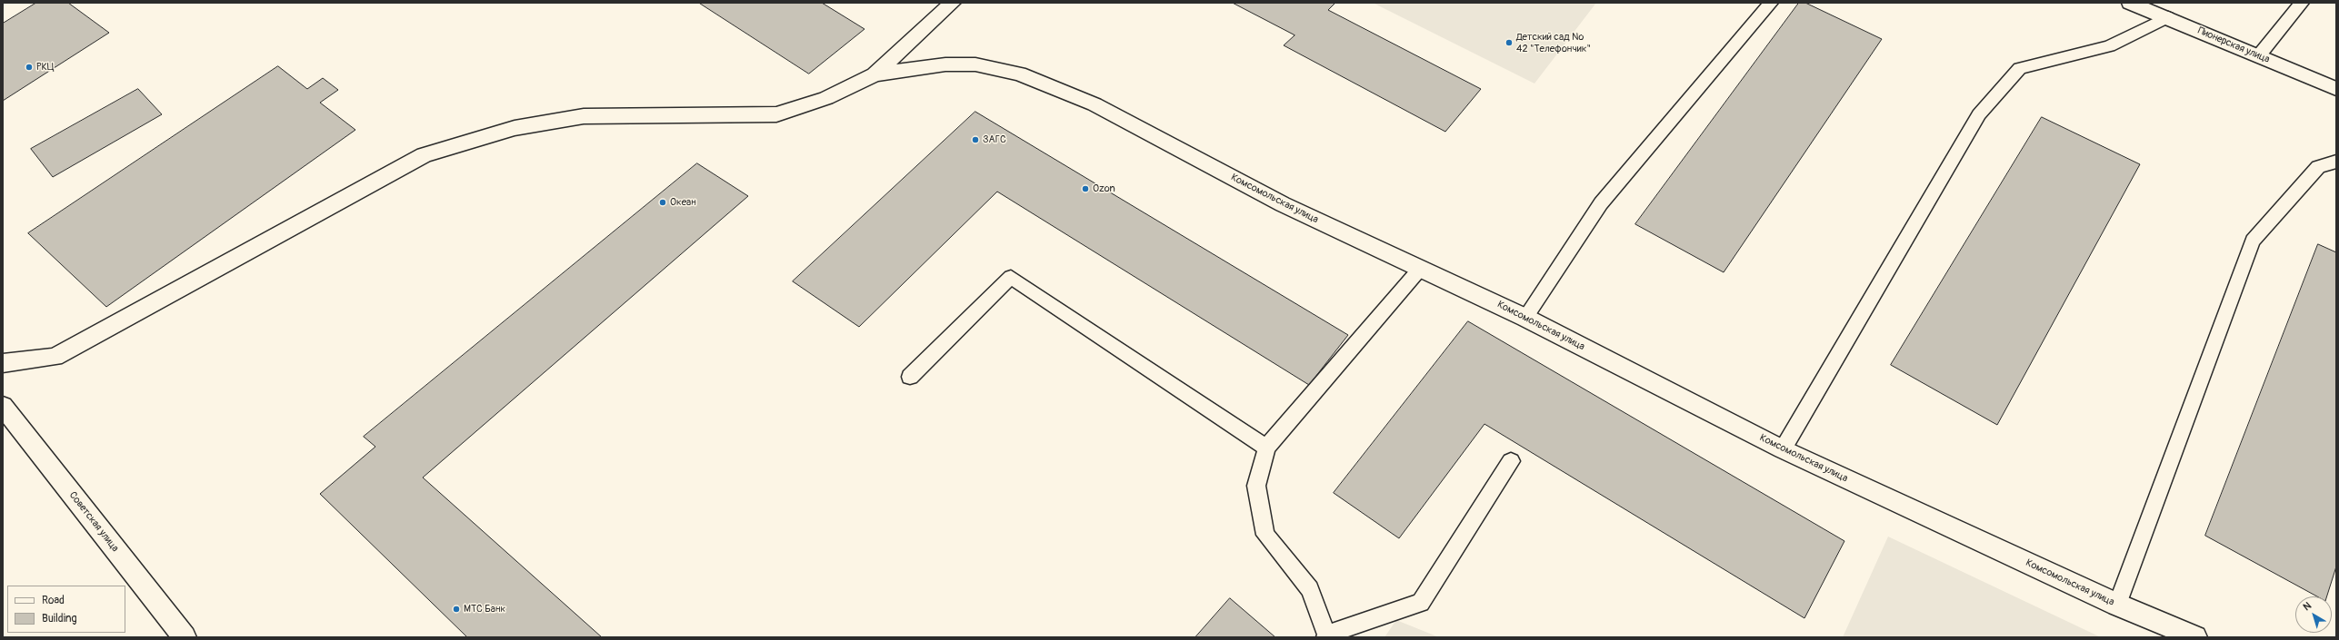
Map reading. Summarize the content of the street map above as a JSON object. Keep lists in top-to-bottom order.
{
  "streets": {
    "street": ["Пионерская улица", "Комсомольская улица", "Советская улица"]
  },
  "places": [
    "Детский сад № 42 \"Телефончик\"",
    "РКЦ",
    "ЗАГС",
    "Ozon",
    "Океан",
    "МТС Банк"
  ],
  "legend": ["Road", "Building"],
  "north": "top left"
}
